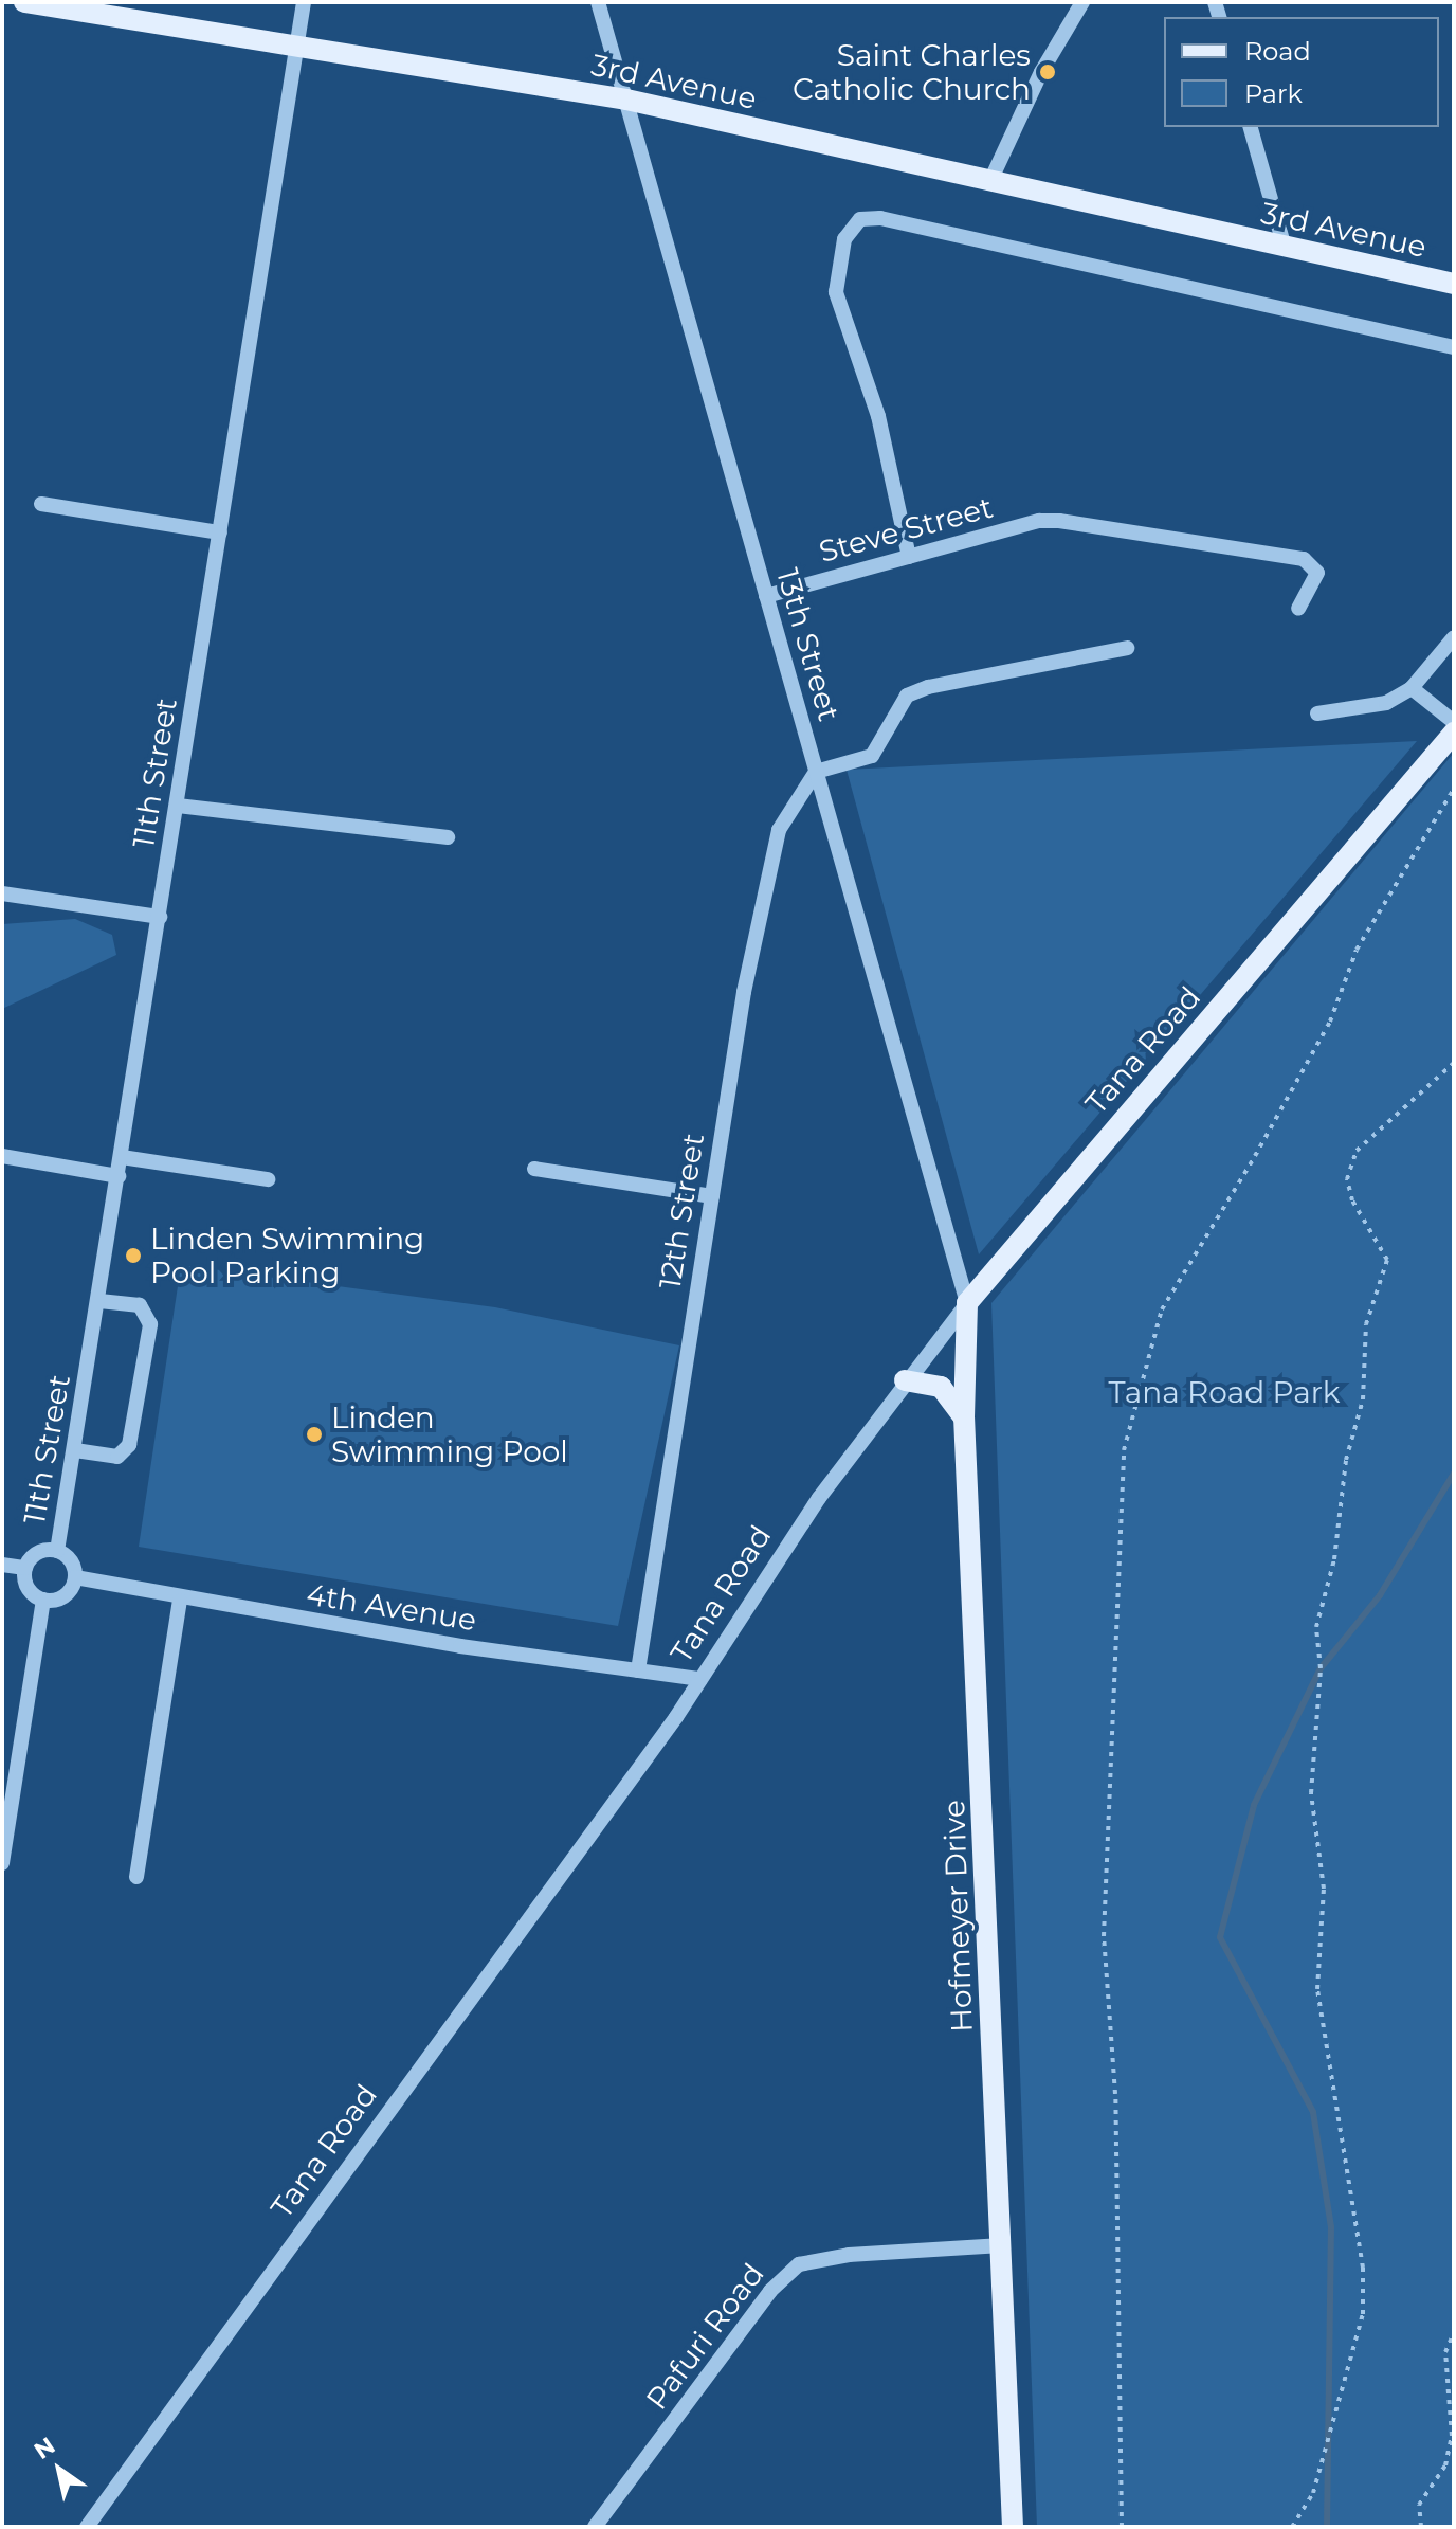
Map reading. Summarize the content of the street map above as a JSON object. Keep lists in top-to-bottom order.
{
  "streets": {
    "main road": ["3rd Avenue", "Tana Road", "Hofmeyer Drive"],
    "street": [
      "Steve Street",
      "13th Street",
      "11th Street",
      "12th Street",
      "4th Avenue",
      "Pafuri Road"
    ]
  },
  "crossings": [
    ["3rd Avenue", "13th Street"],
    ["3rd Avenue", "11th Street"],
    ["Steve Street", "13th Street"],
    ["13th Street", "Tana Road"],
    ["13th Street", "12th Street"],
    ["13th Street", "Hofmeyer Drive"],
    ["11th Street", "4th Avenue"],
    ["Tana Road", "4th Avenue"],
    ["Tana Road", "Hofmeyer Drive"],
    ["12th Street", "4th Avenue"],
    ["Hofmeyer Drive", "Pafuri Road"]
  ],
  "parks": ["Tana Road Park"],
  "places": ["Saint Charles Catholic Church", "Linden Swimming Pool Parking", "Linden Swimming Pool"],
  "legend": ["Road", "Park"],
  "north": "top left"
}
